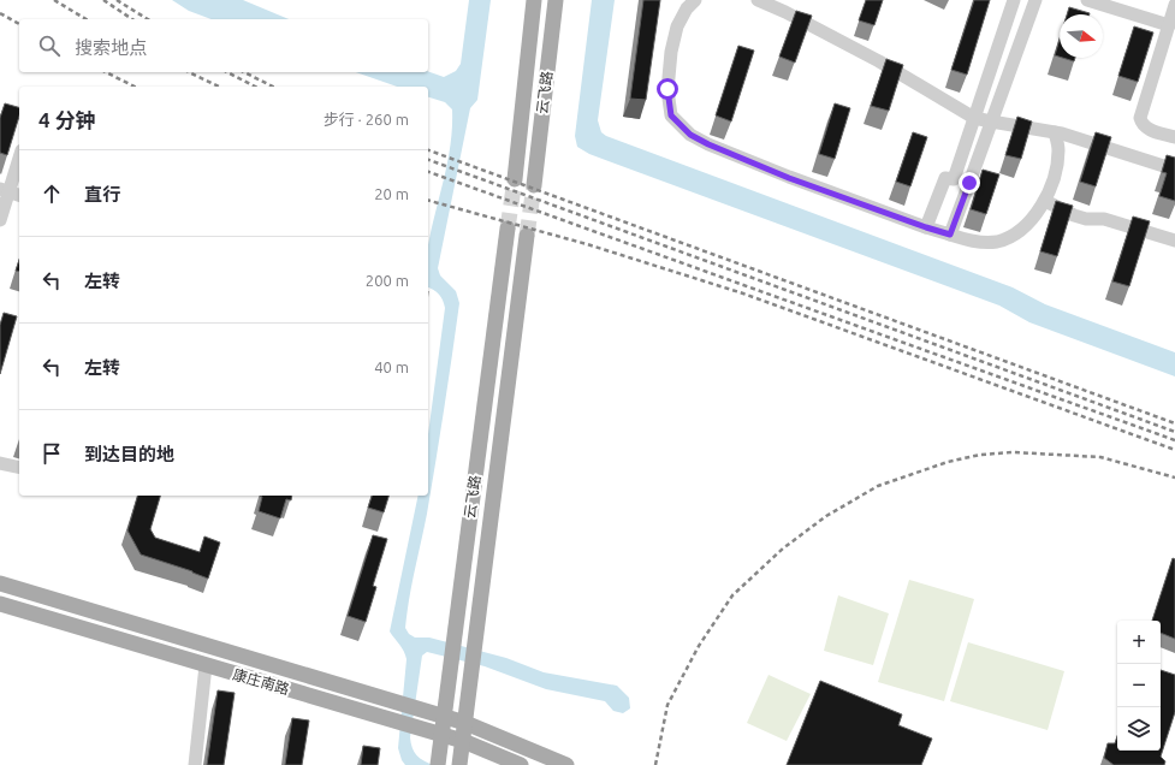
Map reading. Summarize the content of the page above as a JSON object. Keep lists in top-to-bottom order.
{
  "streets": {
    "main road": ["云飞路", "康庄南路"]
  },
  "crossings": [
    ["云飞路", "康庄南路"]
  ],
  "north": "right",
  "page": {
    "search": "搜索地点",
    "heading": ["4 分钟", "步行 · 260 m"],
    "list": [
      ["直行", "20 m"],
      ["左转", "200 m"],
      ["左转", "40 m"],
      "到达目的地"
    ],
    "map_buttons": ["+", "−"]
  }
}
